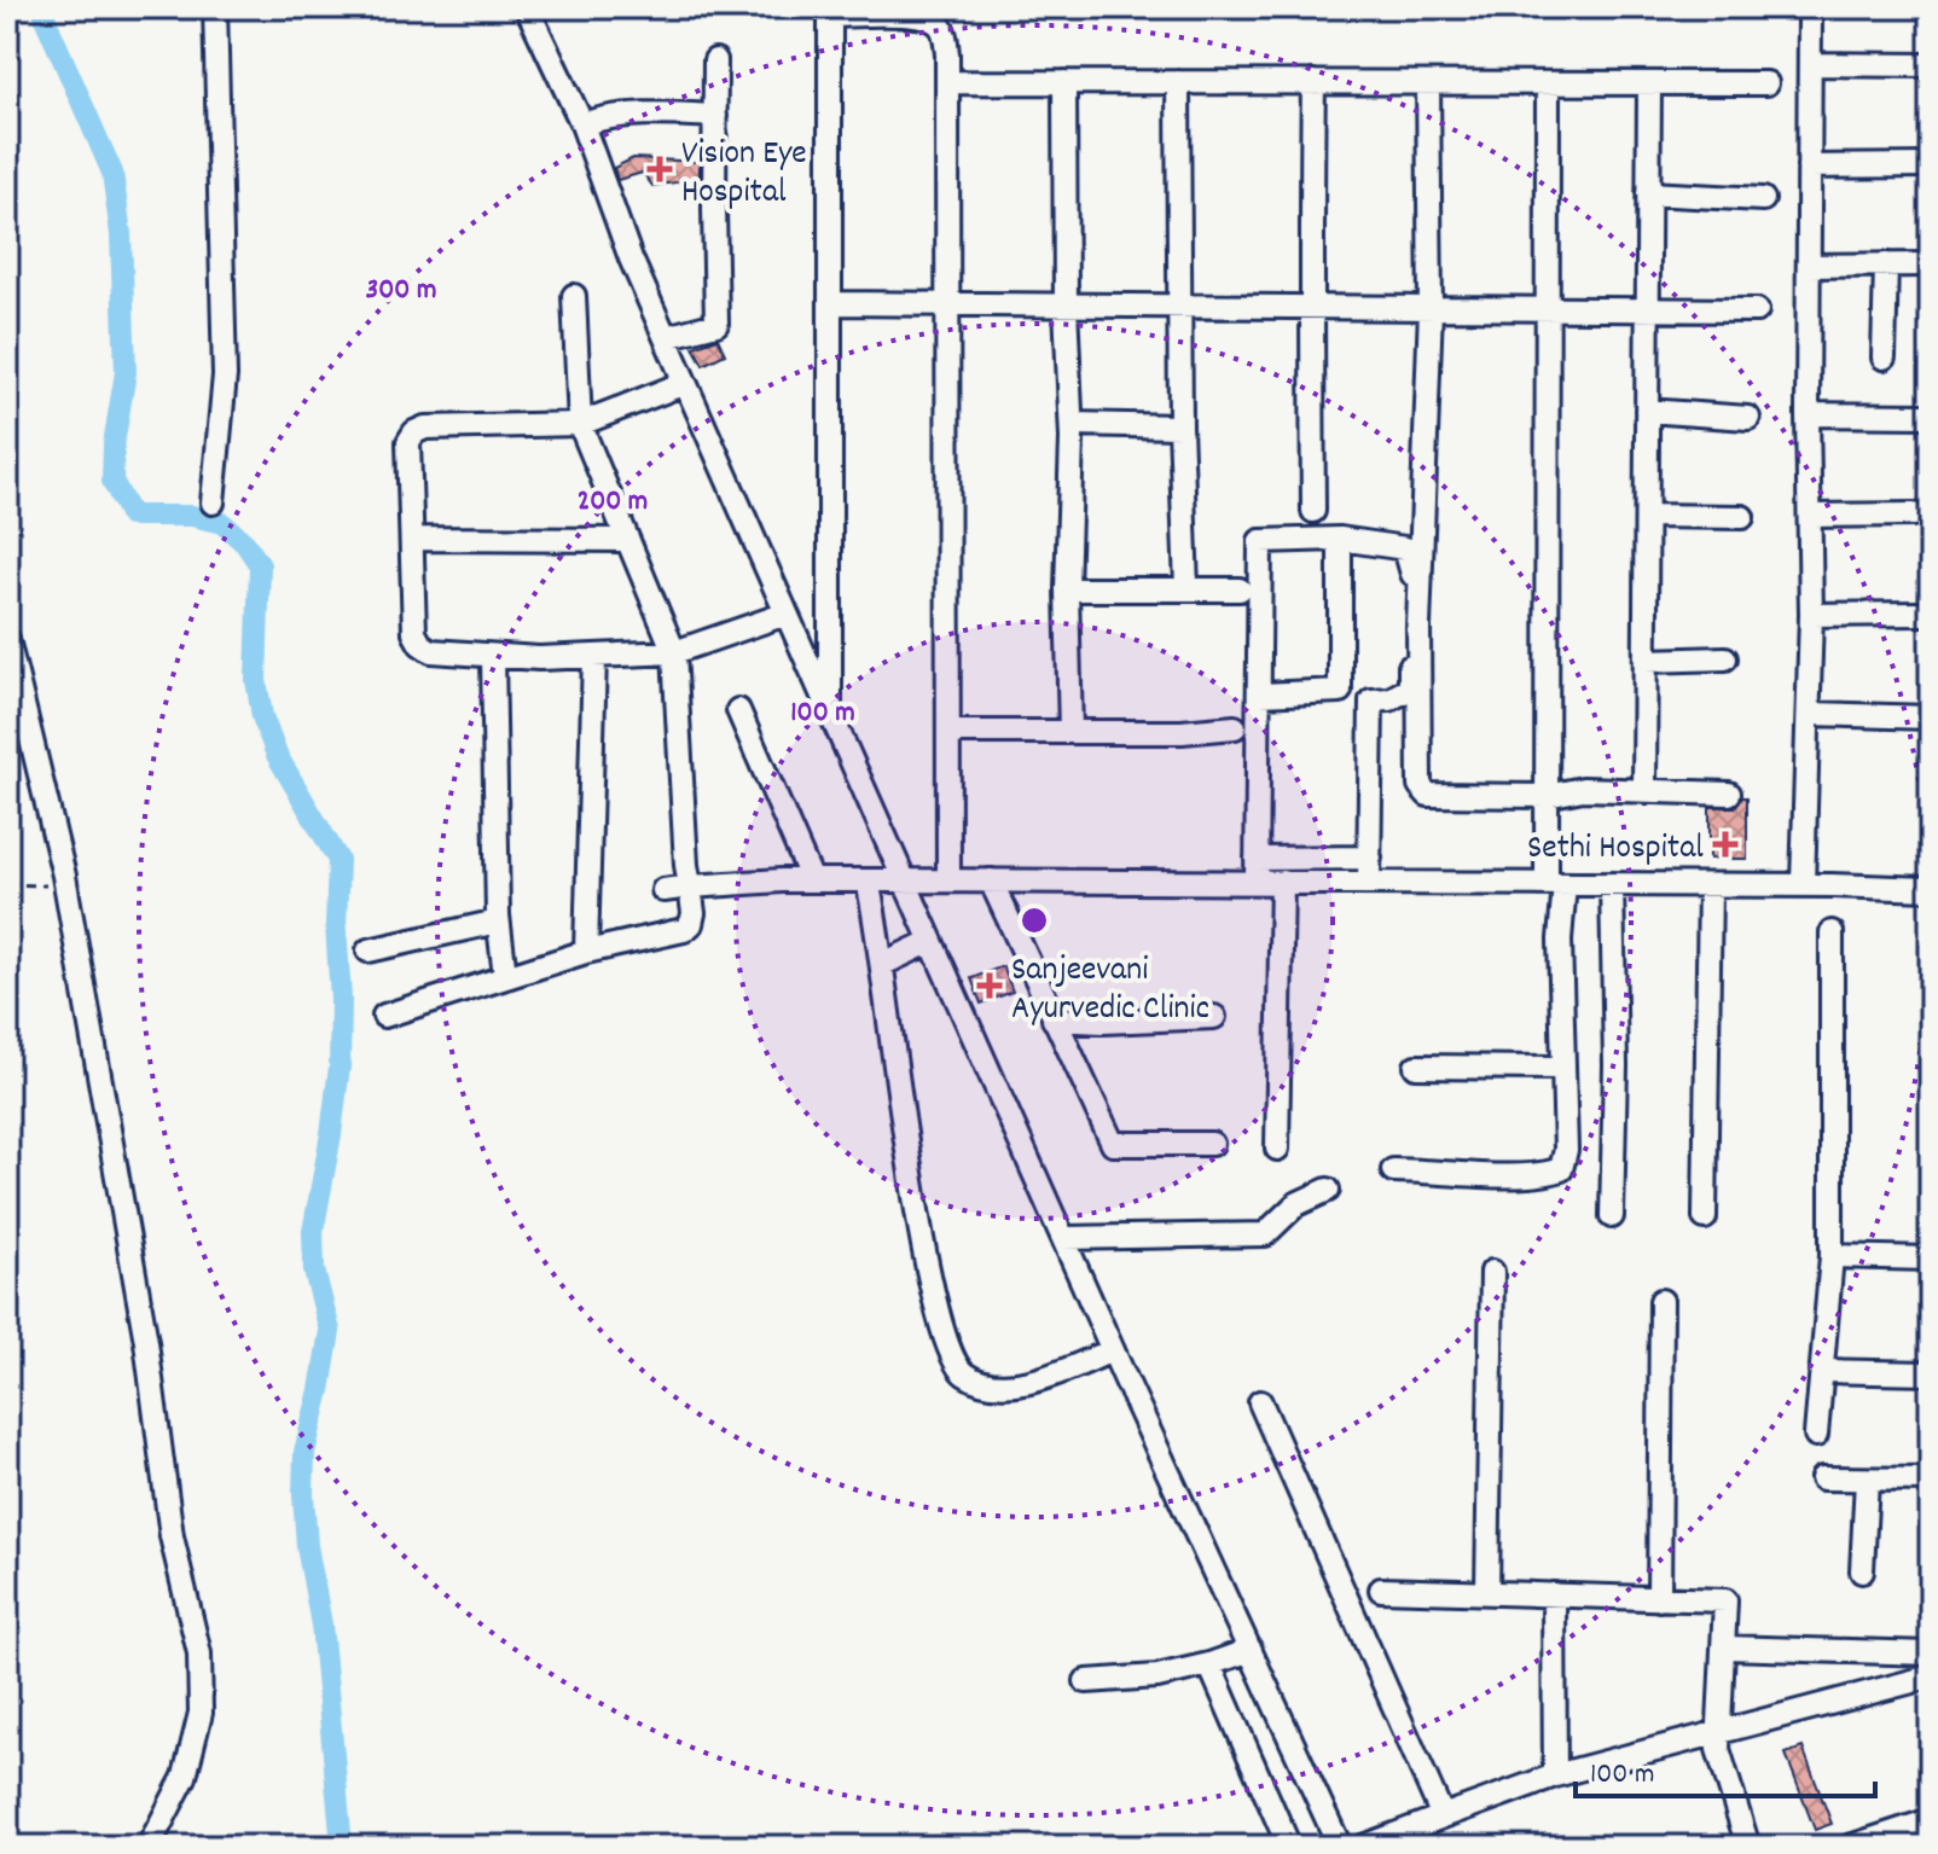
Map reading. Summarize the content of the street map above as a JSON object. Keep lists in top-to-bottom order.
{
  "places": {
    "health": ["Vision Eye Hospital", "Sethi Hospital", "Sanjeevani Ayurvedic Clinic"]
  },
  "scale_bar": "100 m",
  "rings": ["300 m", "200 m", "100 m"]
}
